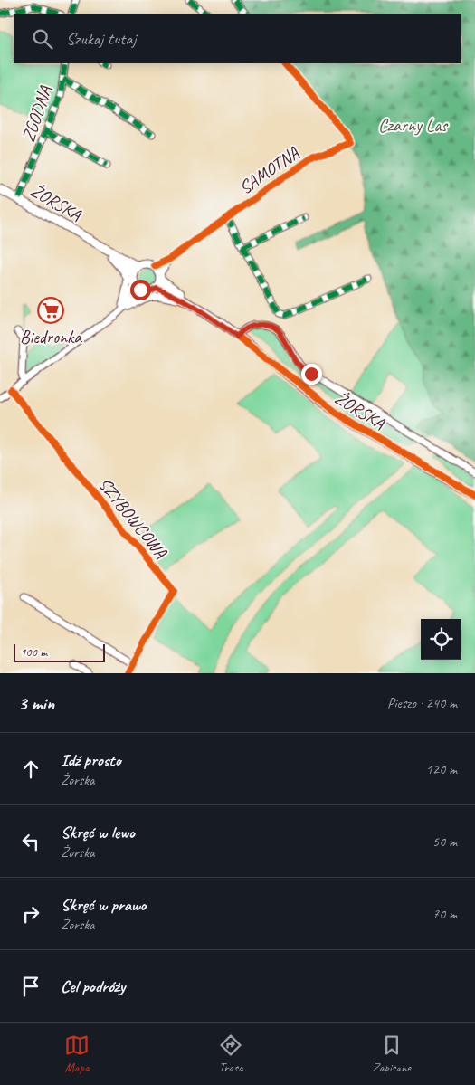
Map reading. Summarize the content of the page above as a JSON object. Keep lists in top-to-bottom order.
{
  "streets": {
    "main road": ["ŻORSKA"],
    "street": ["ZGODNA", "SAMOTNA", "SZYBOWCOWA"]
  },
  "crossings": [
    ["ZGODNA", "ŻORSKA"],
    ["SAMOTNA", "ŻORSKA"]
  ],
  "parks": ["Czarny Las"],
  "places": {
    "supermarket": ["Biedronka"]
  },
  "scale_bar": "100 m",
  "page": {
    "search": "Szukaj tutaj",
    "scale": "100 m",
    "heading": ["3 min", "Pieszo · 240 m"],
    "list": [
      ["Idź prosto", "Żorska", "120 m"],
      ["Skręć w lewo", "Żorska", "50 m"],
      ["Skręć w prawo", "Żorska", "70 m"],
      "Cel podróży"
    ],
    "nav": ["Mapa", "Trasa", "Zapisane"]
  }
}
